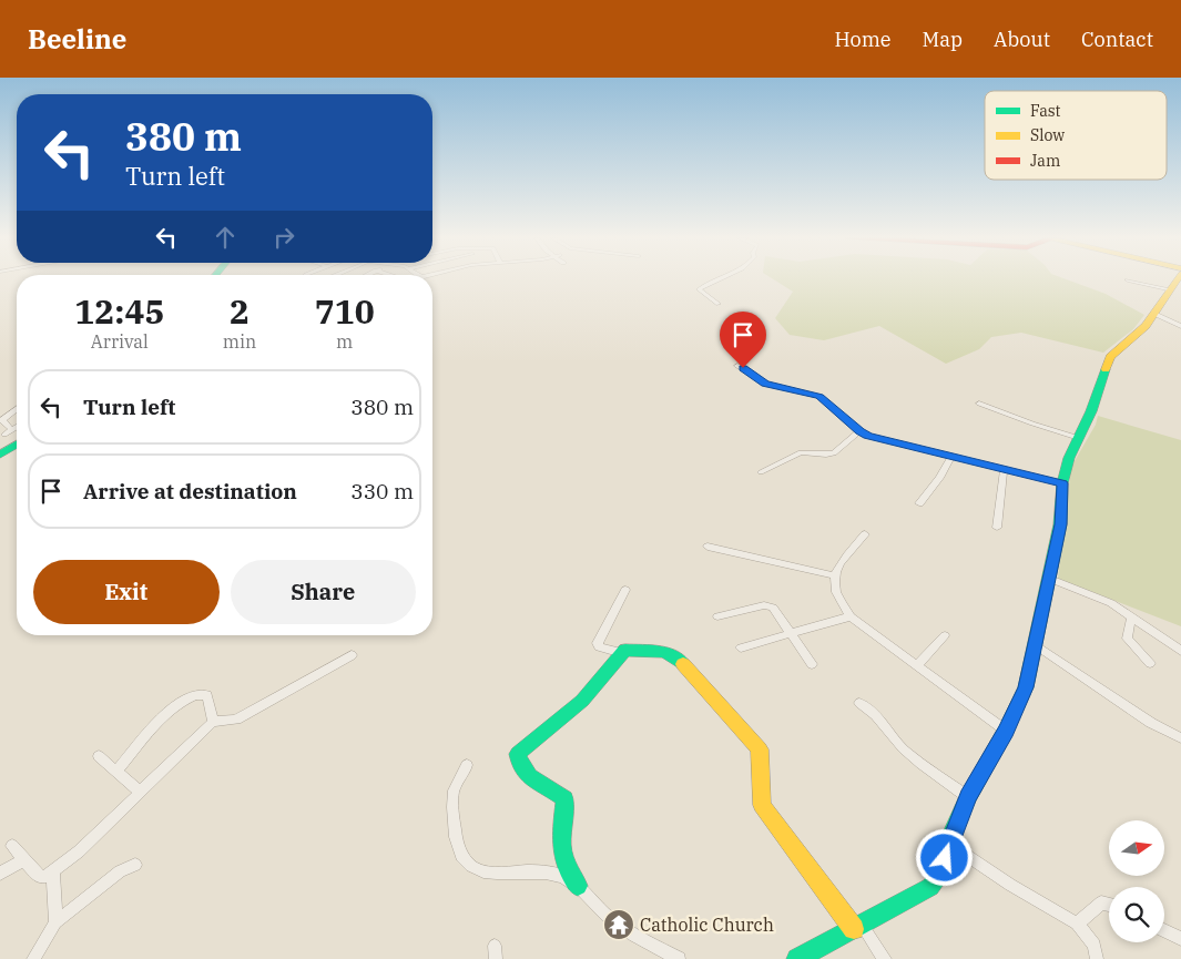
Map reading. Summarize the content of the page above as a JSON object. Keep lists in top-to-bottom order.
{
  "places": {
    "temple": ["Catholic Church"]
  },
  "legend": ["Fast", "Slow", "Jam"],
  "north": "right",
  "page": {
    "header": "Beeline",
    "nav": [
      "Home",
      "Map",
      "About",
      "Contact"
    ],
    "turn": ["380 m", "Turn left"],
    "eta": [
      "12:45",
      "Arrival",
      "2",
      "min",
      "710",
      "m"
    ],
    "list": [
      {
        "name": "Turn left",
        "value": "380 m"
      },
      {
        "name": "Arrive at destination",
        "value": "330 m"
      }
    ],
    "buttons": ["Exit", "Share"]
  }
}
